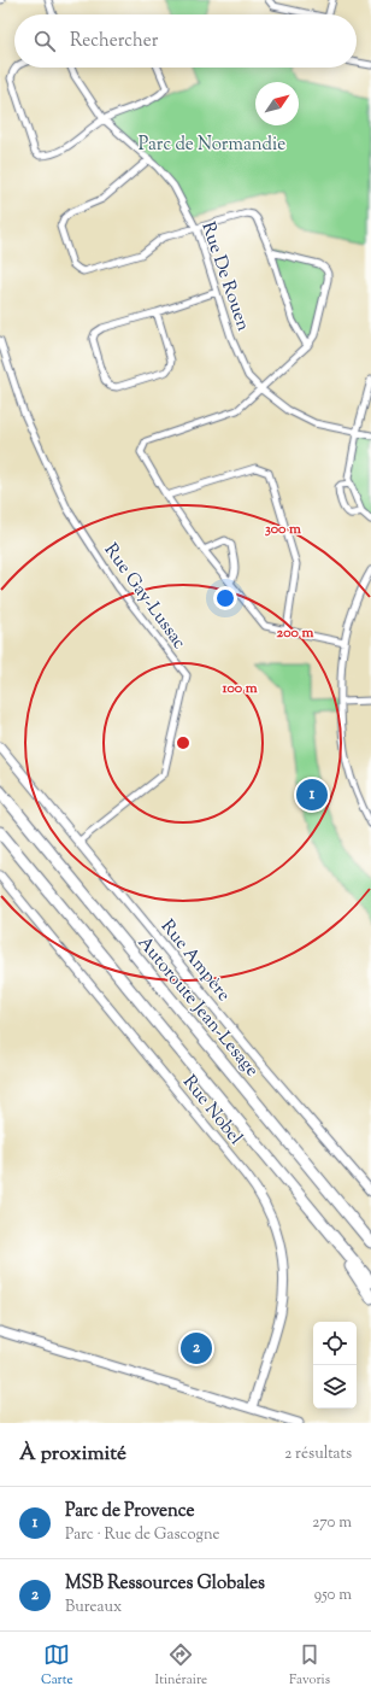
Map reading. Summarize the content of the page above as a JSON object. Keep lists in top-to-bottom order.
{
  "streets": {
    "highway": ["Autoroute Jean-Lesage"],
    "street": [
      "Rue De Rouen",
      "Rue Gay-Lussac",
      "Rue Ampère",
      "Rue Nobel"
    ]
  },
  "crossings": [
    ["Rue Gay-Lussac", "Rue Ampère"]
  ],
  "parks": ["Parc de Normandie"],
  "north": "top right",
  "page": {
    "search": "Rechercher",
    "pins": ["1", "2"],
    "heading": ["À proximité", "2 résultats"],
    "list": [
      {
        "mark": "1",
        "name": "Parc de Provence",
        "note": "Parc · Rue de Gascogne",
        "value": "270 m"
      },
      {
        "mark": "2",
        "name": "MSB Ressources Globales",
        "note": "Bureaux",
        "value": "950 m"
      }
    ],
    "nav": ["Carte", "Itinéraire", "Favoris"]
  },
  "rings": ["300 m", "200 m", "100 m"]
}
